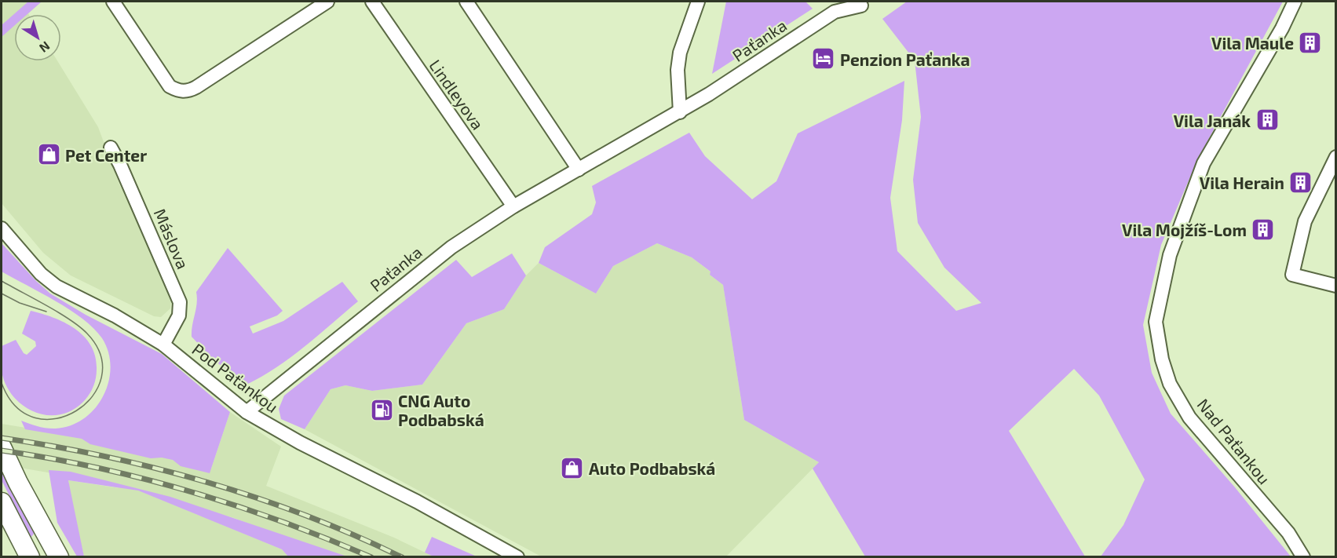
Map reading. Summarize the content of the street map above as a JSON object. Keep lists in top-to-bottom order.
{
  "streets": {
    "street": [
      "Paťanka",
      "Lindleyova",
      "Máslova",
      "Pod Paťankou",
      "Nad Paťankou"
    ]
  },
  "crossings": [
    ["Paťanka", "Lindleyova"],
    ["Paťanka", "Pod Paťankou"],
    ["Máslova", "Pod Paťankou"]
  ],
  "places": {
    "building": [
      "Vila Maule",
      "Vila Janák",
      "Vila Herain",
      "Vila Mojžíš-Lom"
    ],
    "hotel": ["Penzion Paťanka"],
    "shop": ["Pet Center", "Auto Podbabská"],
    "fuel station": ["CNG Auto Podbabská"]
  },
  "north": "bottom right"
}
